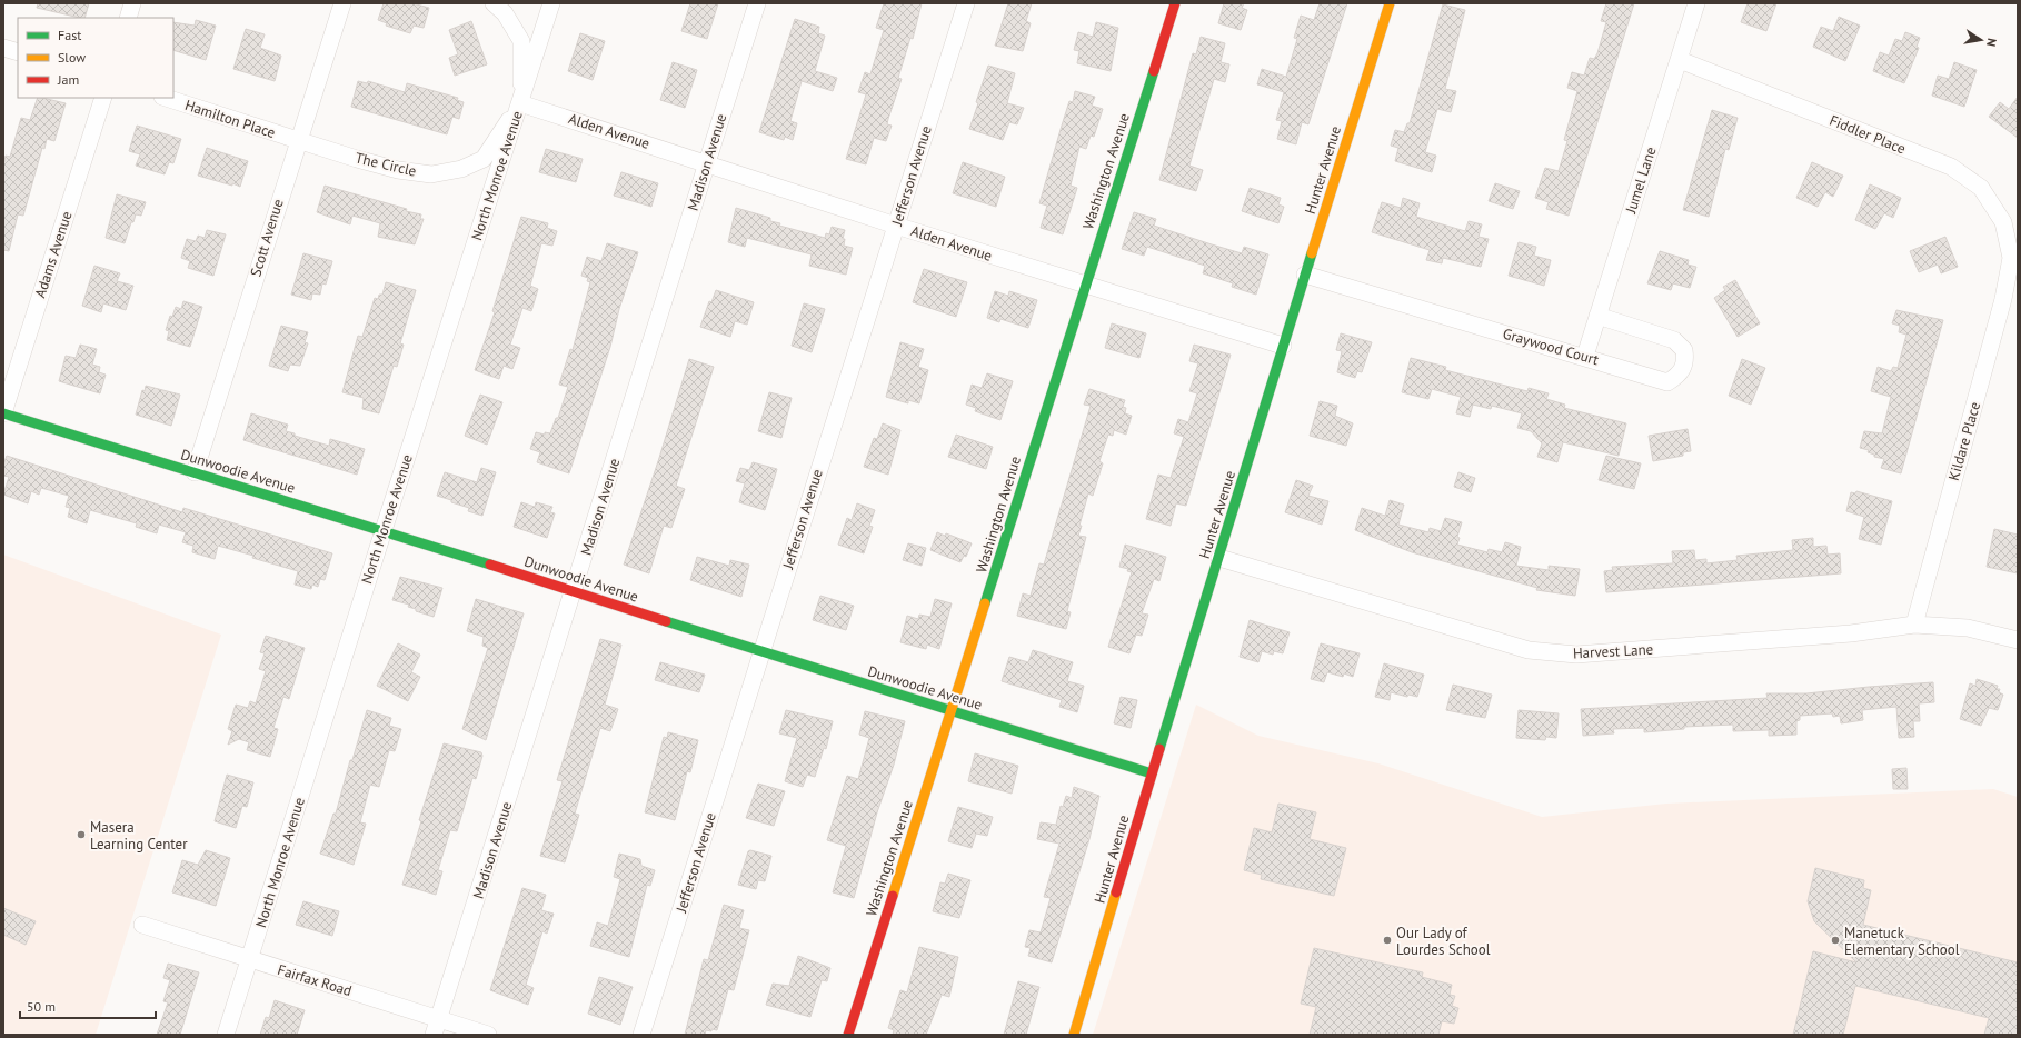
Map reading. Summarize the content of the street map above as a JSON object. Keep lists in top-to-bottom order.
{
  "streets": {
    "street": [
      "Hamilton Place",
      "Alden Avenue",
      "Fiddler Place",
      "Madison Avenue",
      "The Circle",
      "Hunter Avenue",
      "Washington Avenue",
      "North Monroe Avenue",
      "Jefferson Avenue",
      "Jumel Lane",
      "Scott Avenue",
      "Adams Avenue",
      "Graywood Court",
      "Kildare Place",
      "Dunwoodie Avenue",
      "Harvest Lane",
      "Fairfax Road"
    ]
  },
  "crossings": [
    ["Hamilton Place", "The Circle"],
    ["Hamilton Place", "Scott Avenue"],
    ["Alden Avenue", "Madison Avenue"],
    ["Alden Avenue", "The Circle"],
    ["Alden Avenue", "Hunter Avenue"],
    ["Alden Avenue", "Washington Avenue"],
    ["Alden Avenue", "North Monroe Avenue"],
    ["Alden Avenue", "Jefferson Avenue"],
    ["Fiddler Place", "Jumel Lane"],
    ["Fiddler Place", "Kildare Place"],
    ["Madison Avenue", "Dunwoodie Avenue"],
    ["Madison Avenue", "Fairfax Road"],
    ["The Circle", "North Monroe Avenue"],
    ["The Circle", "Scott Avenue"],
    ["Hunter Avenue", "Graywood Court"],
    ["Hunter Avenue", "Dunwoodie Avenue"],
    ["Hunter Avenue", "Harvest Lane"],
    ["Washington Avenue", "Dunwoodie Avenue"],
    ["North Monroe Avenue", "Dunwoodie Avenue"],
    ["North Monroe Avenue", "Fairfax Road"],
    ["Jefferson Avenue", "Dunwoodie Avenue"],
    ["Jumel Lane", "Graywood Court"],
    ["Scott Avenue", "Dunwoodie Avenue"],
    ["Adams Avenue", "Dunwoodie Avenue"],
    ["Kildare Place", "Harvest Lane"]
  ],
  "places": ["Masera Learning Center", "Our Lady of Lourdes School", "Manetuck Elementary School"],
  "legend": ["Fast", "Slow", "Jam"],
  "scale_bar": "50 m",
  "north": "right"
}
